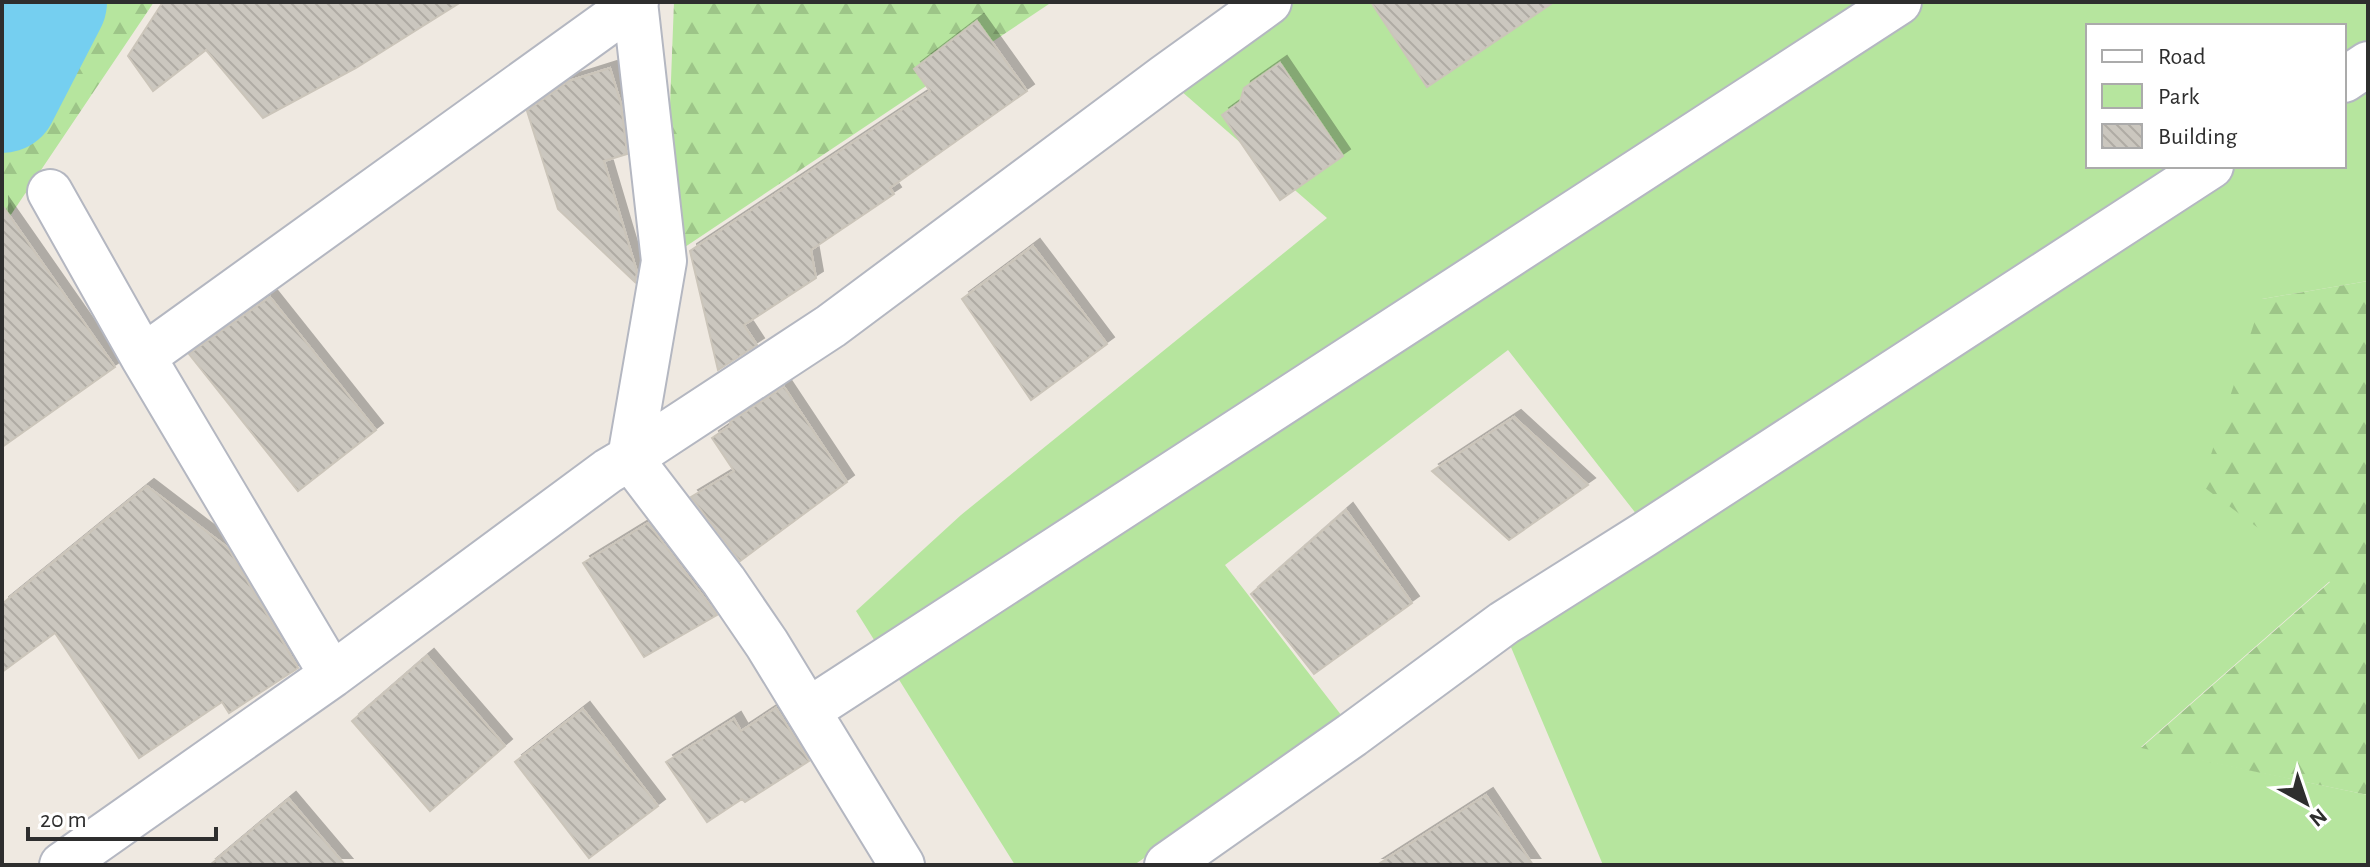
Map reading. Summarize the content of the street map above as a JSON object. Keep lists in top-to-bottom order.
{
  "legend": ["Road", "Park", "Building"],
  "scale_bar": "20 m",
  "north": "bottom right"
}
